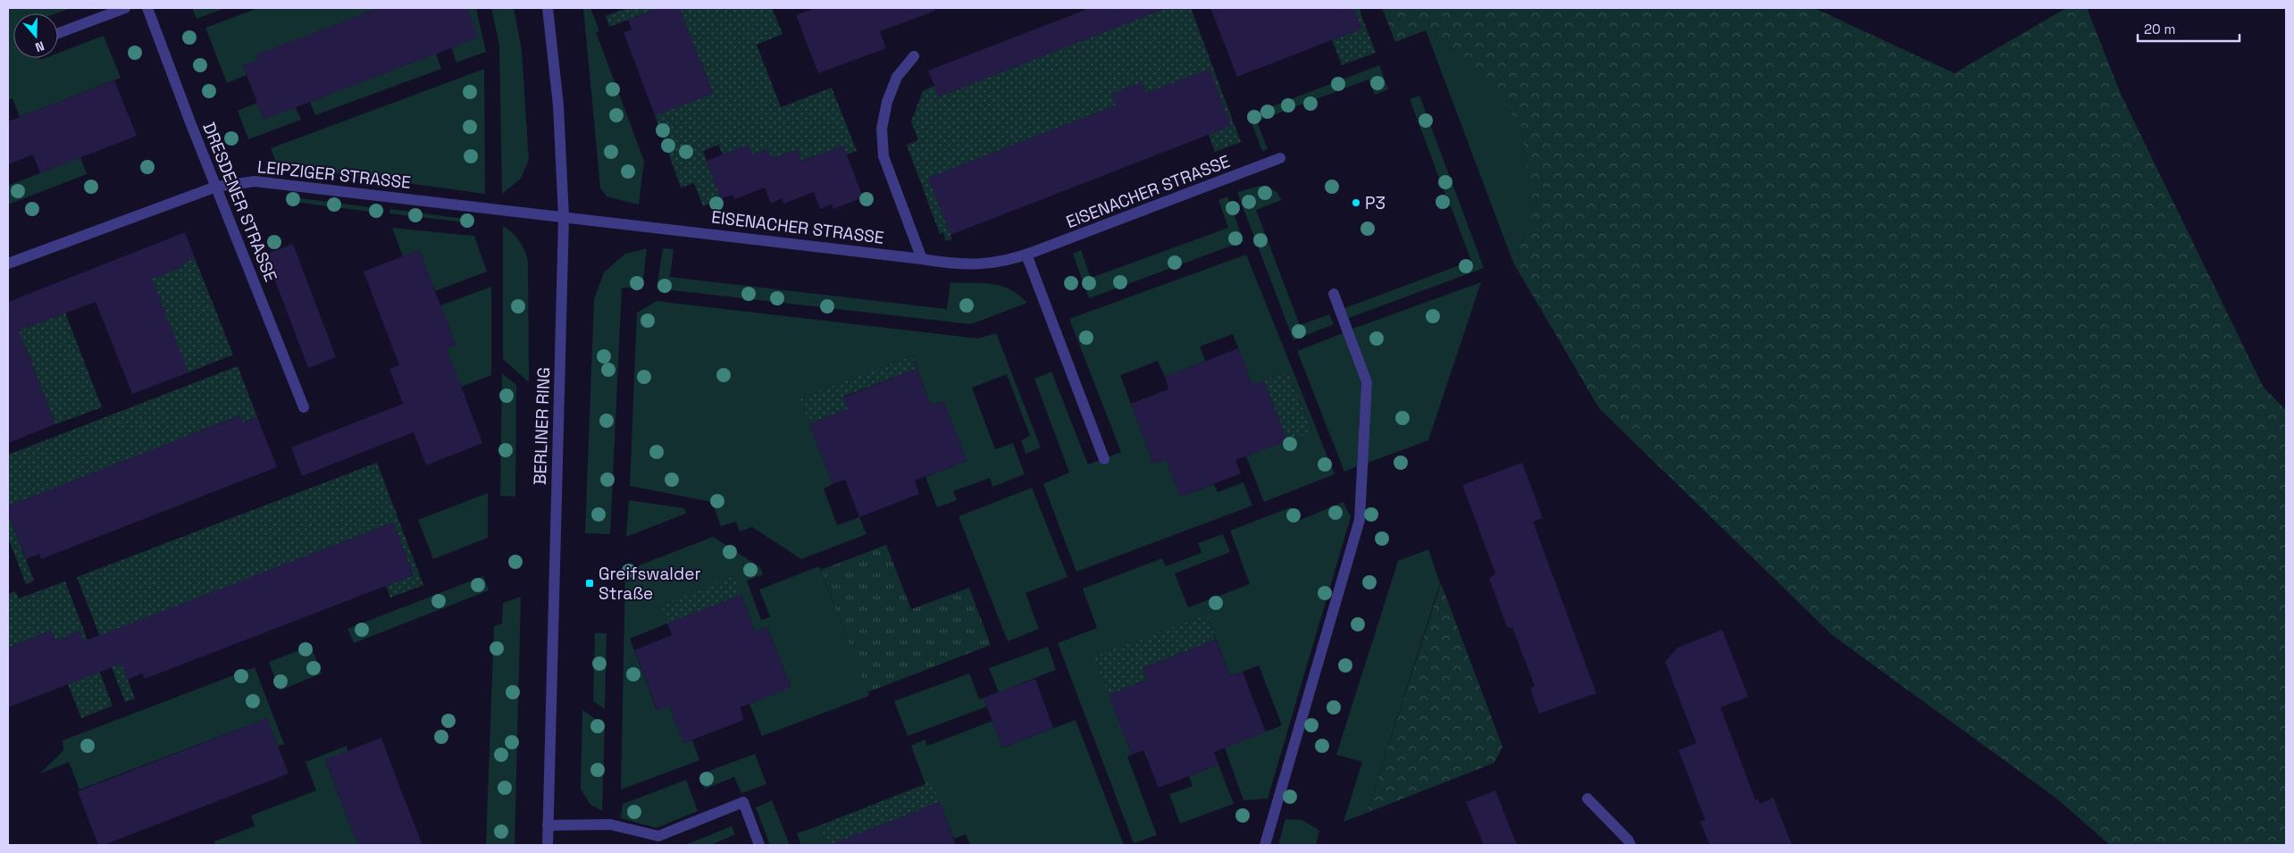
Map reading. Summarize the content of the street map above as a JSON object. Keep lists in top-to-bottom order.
{
  "streets": {
    "street": [
      "LEIPZIGER STRASSE",
      "EISENACHER STRASSE",
      "DRESDENER STRASSE",
      "BERLINER RING"
    ]
  },
  "crossings": [
    ["LEIPZIGER STRASSE", "EISENACHER STRASSE"],
    ["LEIPZIGER STRASSE", "DRESDENER STRASSE"],
    ["LEIPZIGER STRASSE", "BERLINER RING"],
    ["EISENACHER STRASSE", "BERLINER RING"]
  ],
  "places": {
    "other": ["P3"],
    "transit": ["Greifswalder Straße"]
  },
  "scale_bar": "20 m",
  "north": "bottom"
}
